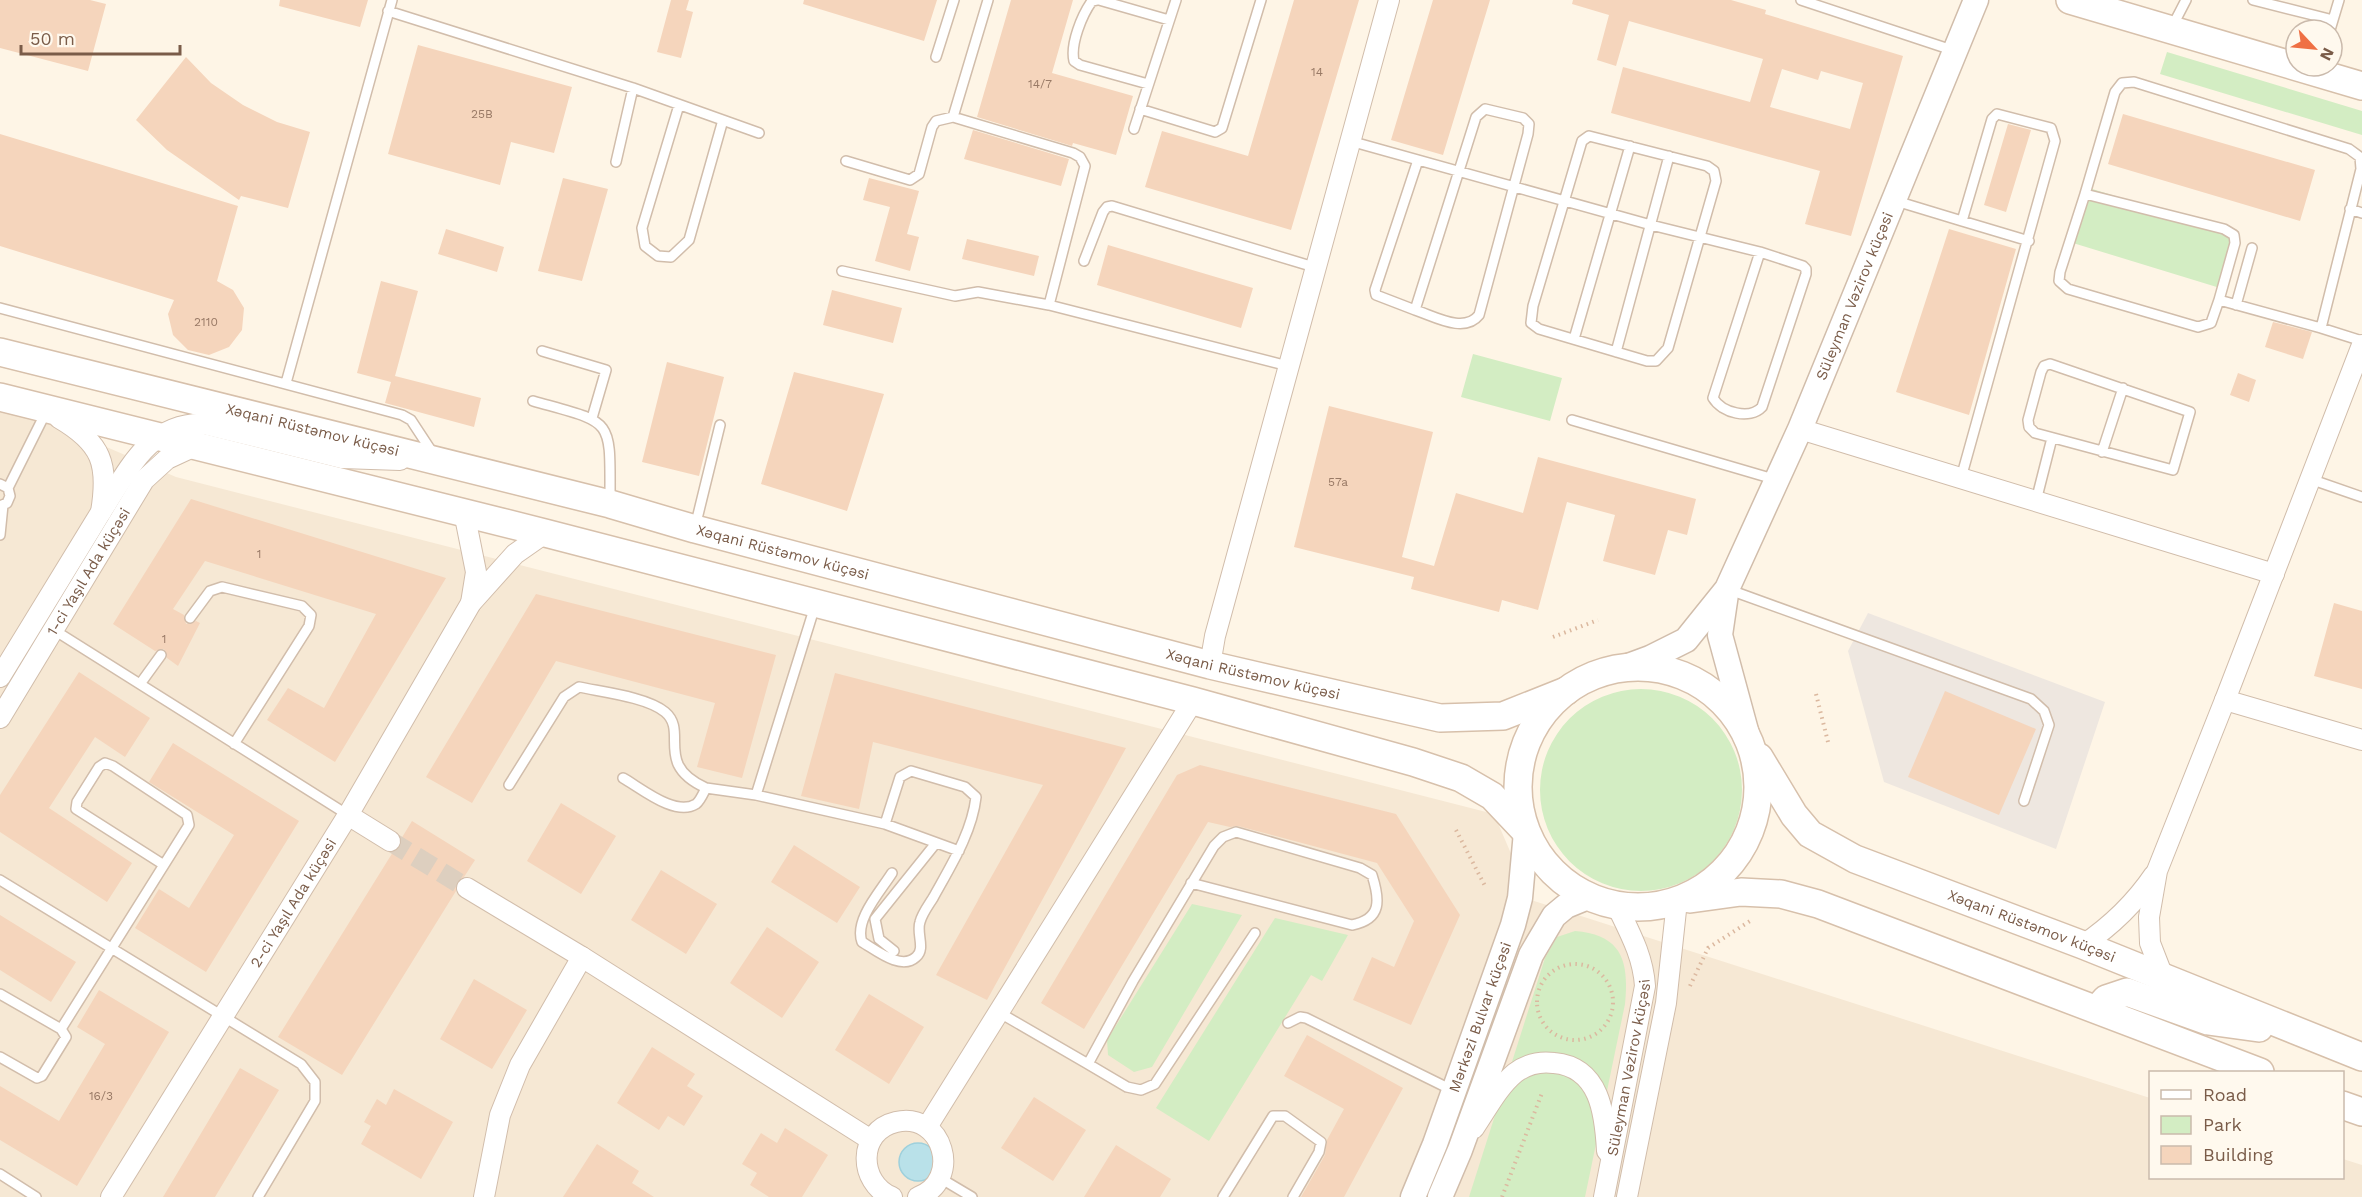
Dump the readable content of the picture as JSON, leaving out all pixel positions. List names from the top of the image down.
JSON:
{
  "streets": {
    "main road": ["Xəqani Rüstəmov küçəsi"],
    "street": [
      "Süleyman Vəzirov küçəsi",
      "1-ci Yaşıl Ada küçəsi",
      "2-ci Yaşıl Ada küçəsi",
      "Mərkəzi Bulvar küçəsi"
    ]
  },
  "house_numbers": [
    "14",
    "14/7",
    "25B",
    "2110",
    "57a",
    "1",
    "1",
    "16/3"
  ],
  "legend": ["Road", "Park", "Building"],
  "scale_bar": "50 m",
  "north": "bottom right"
}
